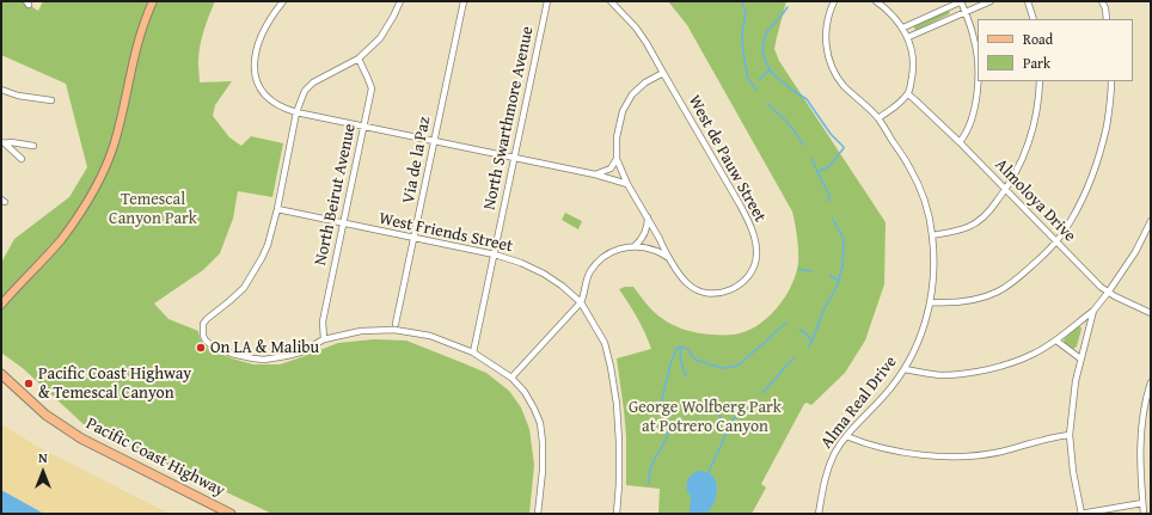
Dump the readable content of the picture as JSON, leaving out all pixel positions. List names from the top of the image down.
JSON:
{
  "streets": {
    "highway": ["Pacific Coast Highway"],
    "street": [
      "North Swarthmore Avenue",
      "West de Pauw Street",
      "Via de la Paz",
      "North Beirut Avenue",
      "Almoloya Drive",
      "West Friends Street",
      "Alma Real Drive"
    ]
  },
  "crossings": [
    ["North Swarthmore Avenue", "West Friends Street"],
    ["Via de la Paz", "West Friends Street"],
    ["North Beirut Avenue", "West Friends Street"]
  ],
  "parks": ["Temescal Canyon Park", "George Wolfberg Park at Potrero Canyon"],
  "places": ["On LA & Malibu", "Pacific Coast Highway & Temescal Canyon"],
  "legend": ["Road", "Park"],
  "north": "top"
}
